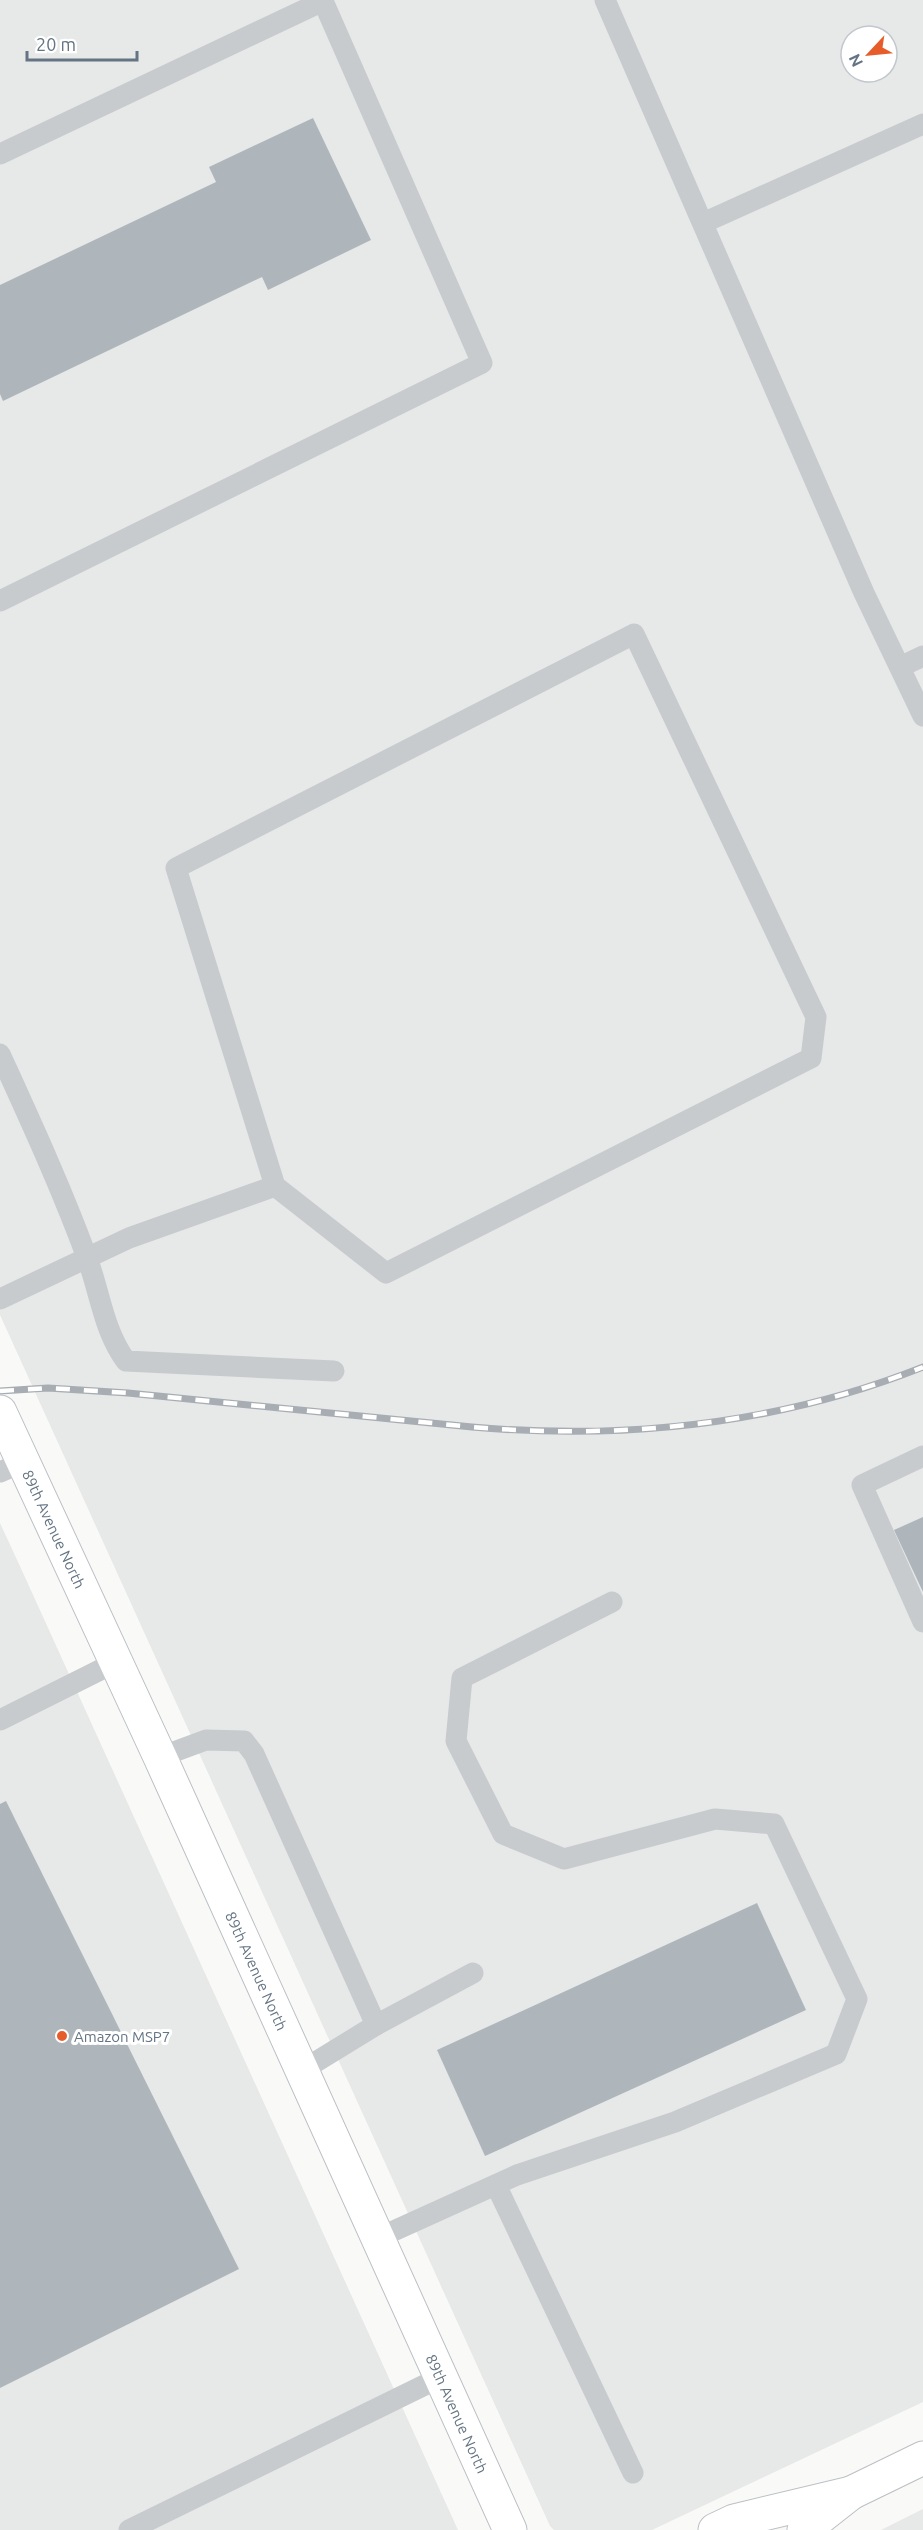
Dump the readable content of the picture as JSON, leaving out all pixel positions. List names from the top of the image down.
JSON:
{
  "streets": {
    "street": ["89th Avenue North"]
  },
  "places": ["Amazon MSP7"],
  "scale_bar": "20 m",
  "north": "bottom left"
}
